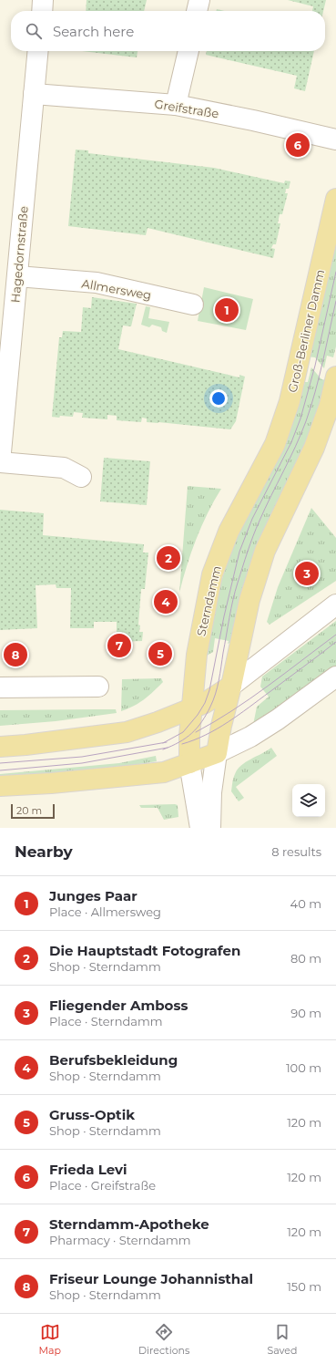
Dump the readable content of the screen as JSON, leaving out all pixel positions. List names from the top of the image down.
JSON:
{
  "streets": {
    "main road": ["Groß-Berliner Damm", "Sterndamm"],
    "street": ["Greifstraße", "Hagedornstraße", "Allmersweg"]
  },
  "crossings": [
    ["Greifstraße", "Hagedornstraße"],
    ["Hagedornstraße", "Allmersweg"],
    ["Groß-Berliner Damm", "Sterndamm"]
  ],
  "scale_bar": "20 m",
  "page": {
    "search": "Search here",
    "pins": [
      "6",
      "1",
      "2",
      "3",
      "4",
      "7",
      "5",
      "8"
    ],
    "scale": "20 m",
    "heading": ["Nearby", "8 results"],
    "list": [
      {
        "mark": "1",
        "name": "Junges Paar",
        "note": "Place · Allmersweg",
        "value": "40 m"
      },
      {
        "mark": "2",
        "name": "Die Hauptstadt Fotografen",
        "note": "Shop · Sterndamm",
        "value": "80 m"
      },
      {
        "mark": "3",
        "name": "Fliegender Amboss",
        "note": "Place · Sterndamm",
        "value": "90 m"
      },
      {
        "mark": "4",
        "name": "Berufsbekleidung",
        "note": "Shop · Sterndamm",
        "value": "100 m"
      },
      {
        "mark": "5",
        "name": "Gruss-Optik",
        "note": "Shop · Sterndamm",
        "value": "120 m"
      },
      {
        "mark": "6",
        "name": "Frieda Levi",
        "note": "Place · Greifstraße",
        "value": "120 m"
      },
      {
        "mark": "7",
        "name": "Sterndamm-Apotheke",
        "note": "Pharmacy · Sterndamm",
        "value": "120 m"
      },
      {
        "mark": "8",
        "name": "Friseur Lounge Johannisthal",
        "note": "Shop · Sterndamm",
        "value": "150 m"
      }
    ],
    "nav": ["Map", "Directions", "Saved"]
  }
}
